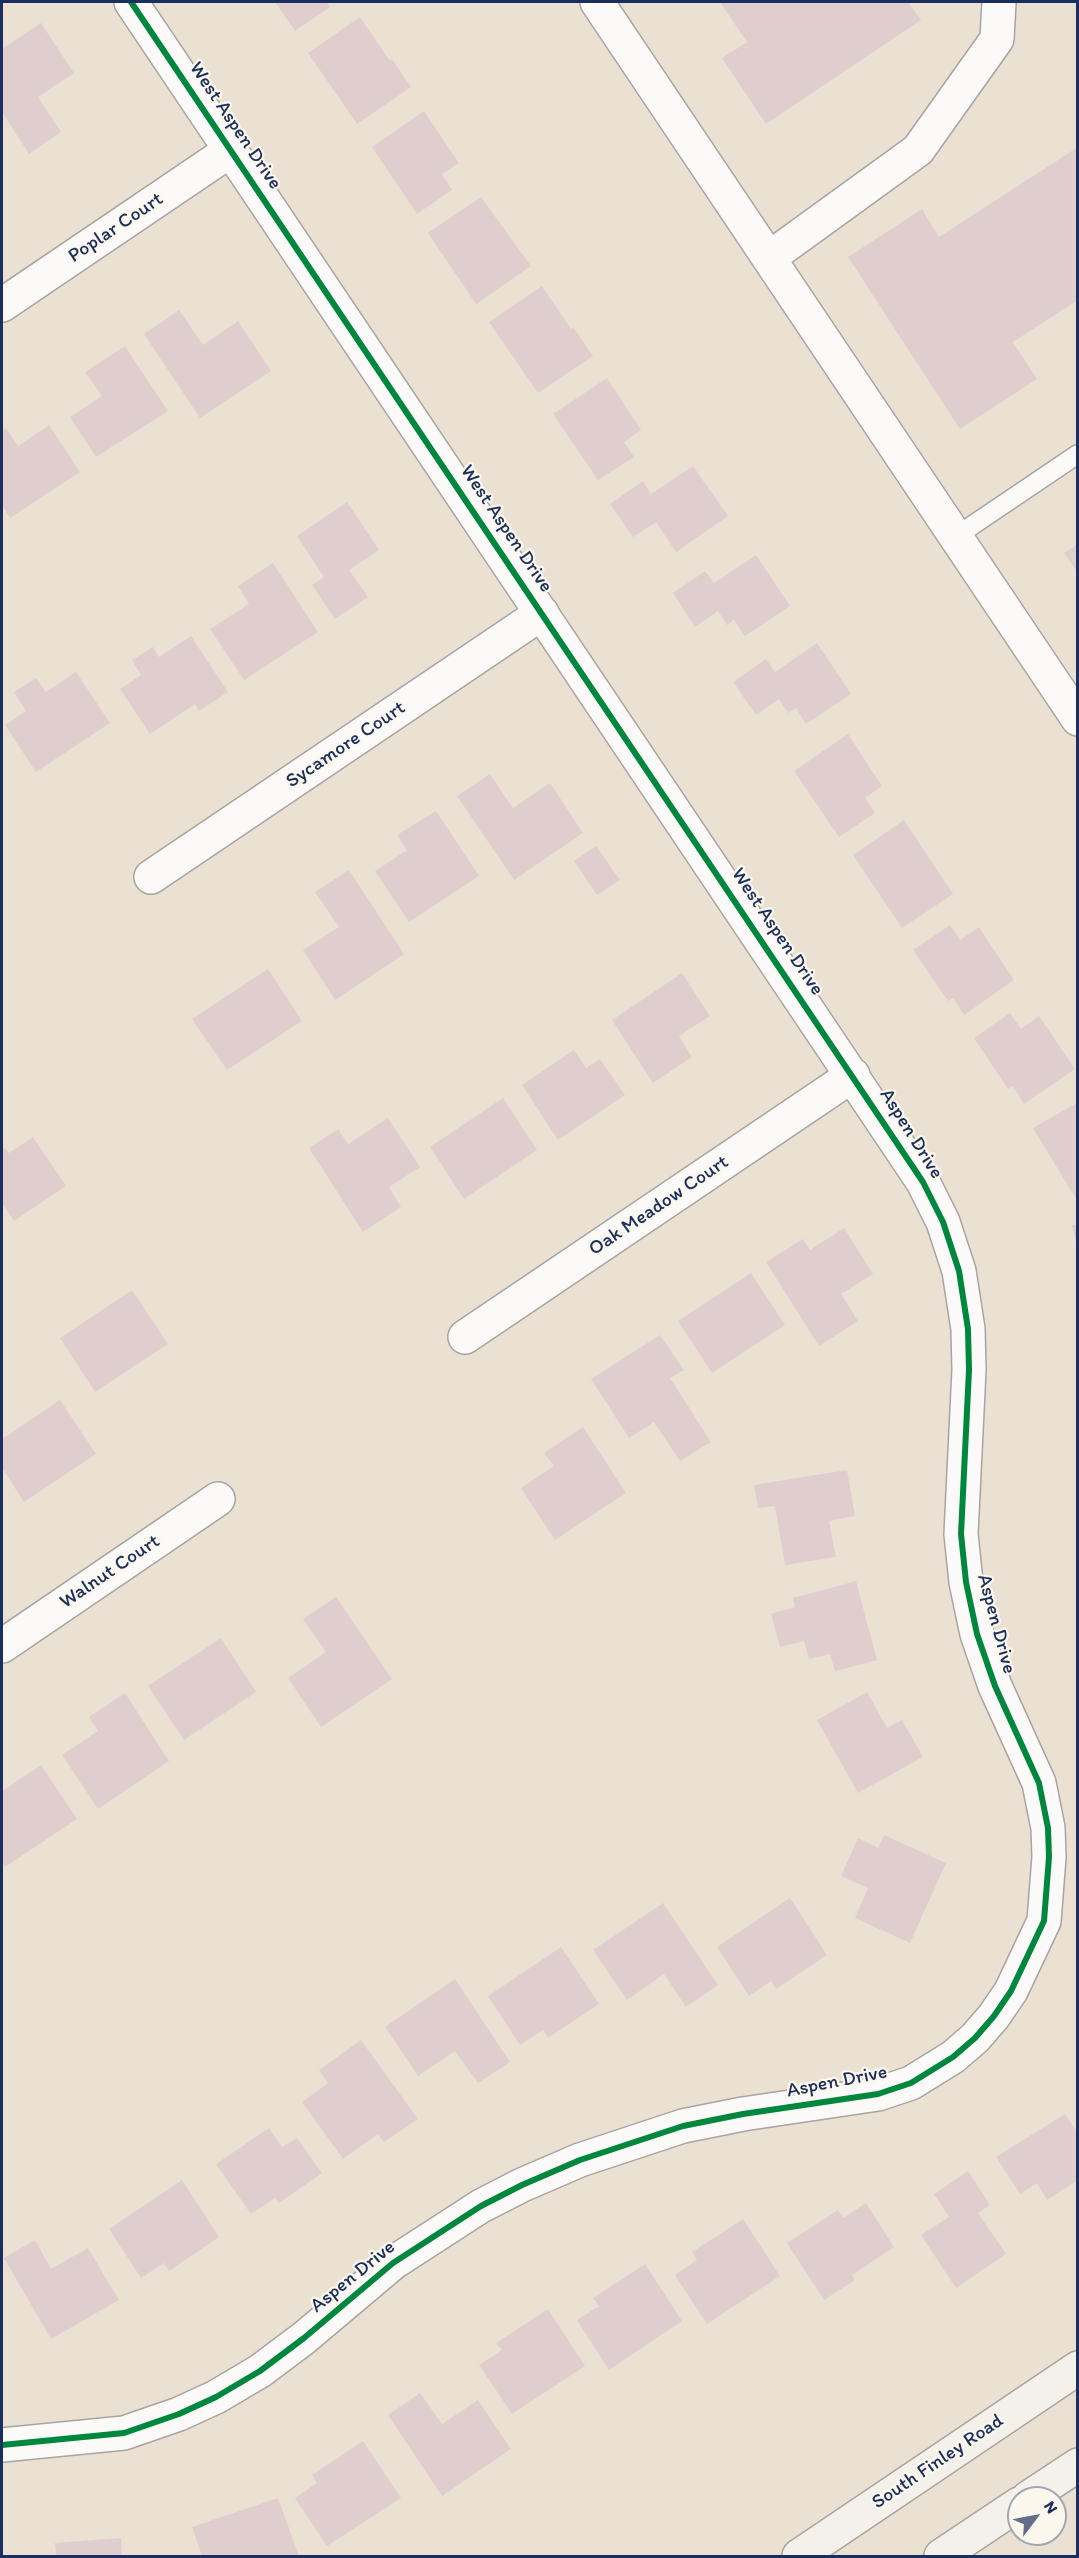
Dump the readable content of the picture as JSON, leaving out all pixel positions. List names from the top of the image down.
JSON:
{
  "streets": {
    "main road": ["South Finley Road"],
    "street": [
      "West Aspen Drive",
      "Poplar Court",
      "Sycamore Court",
      "Aspen Drive",
      "Oak Meadow Court",
      "Walnut Court"
    ]
  },
  "crossings": [
    ["West Aspen Drive", "Poplar Court"],
    ["West Aspen Drive", "Sycamore Court"],
    ["West Aspen Drive", "Aspen Drive"],
    ["West Aspen Drive", "Oak Meadow Court"],
    ["Aspen Drive", "Oak Meadow Court"]
  ],
  "north": "top right"
}
